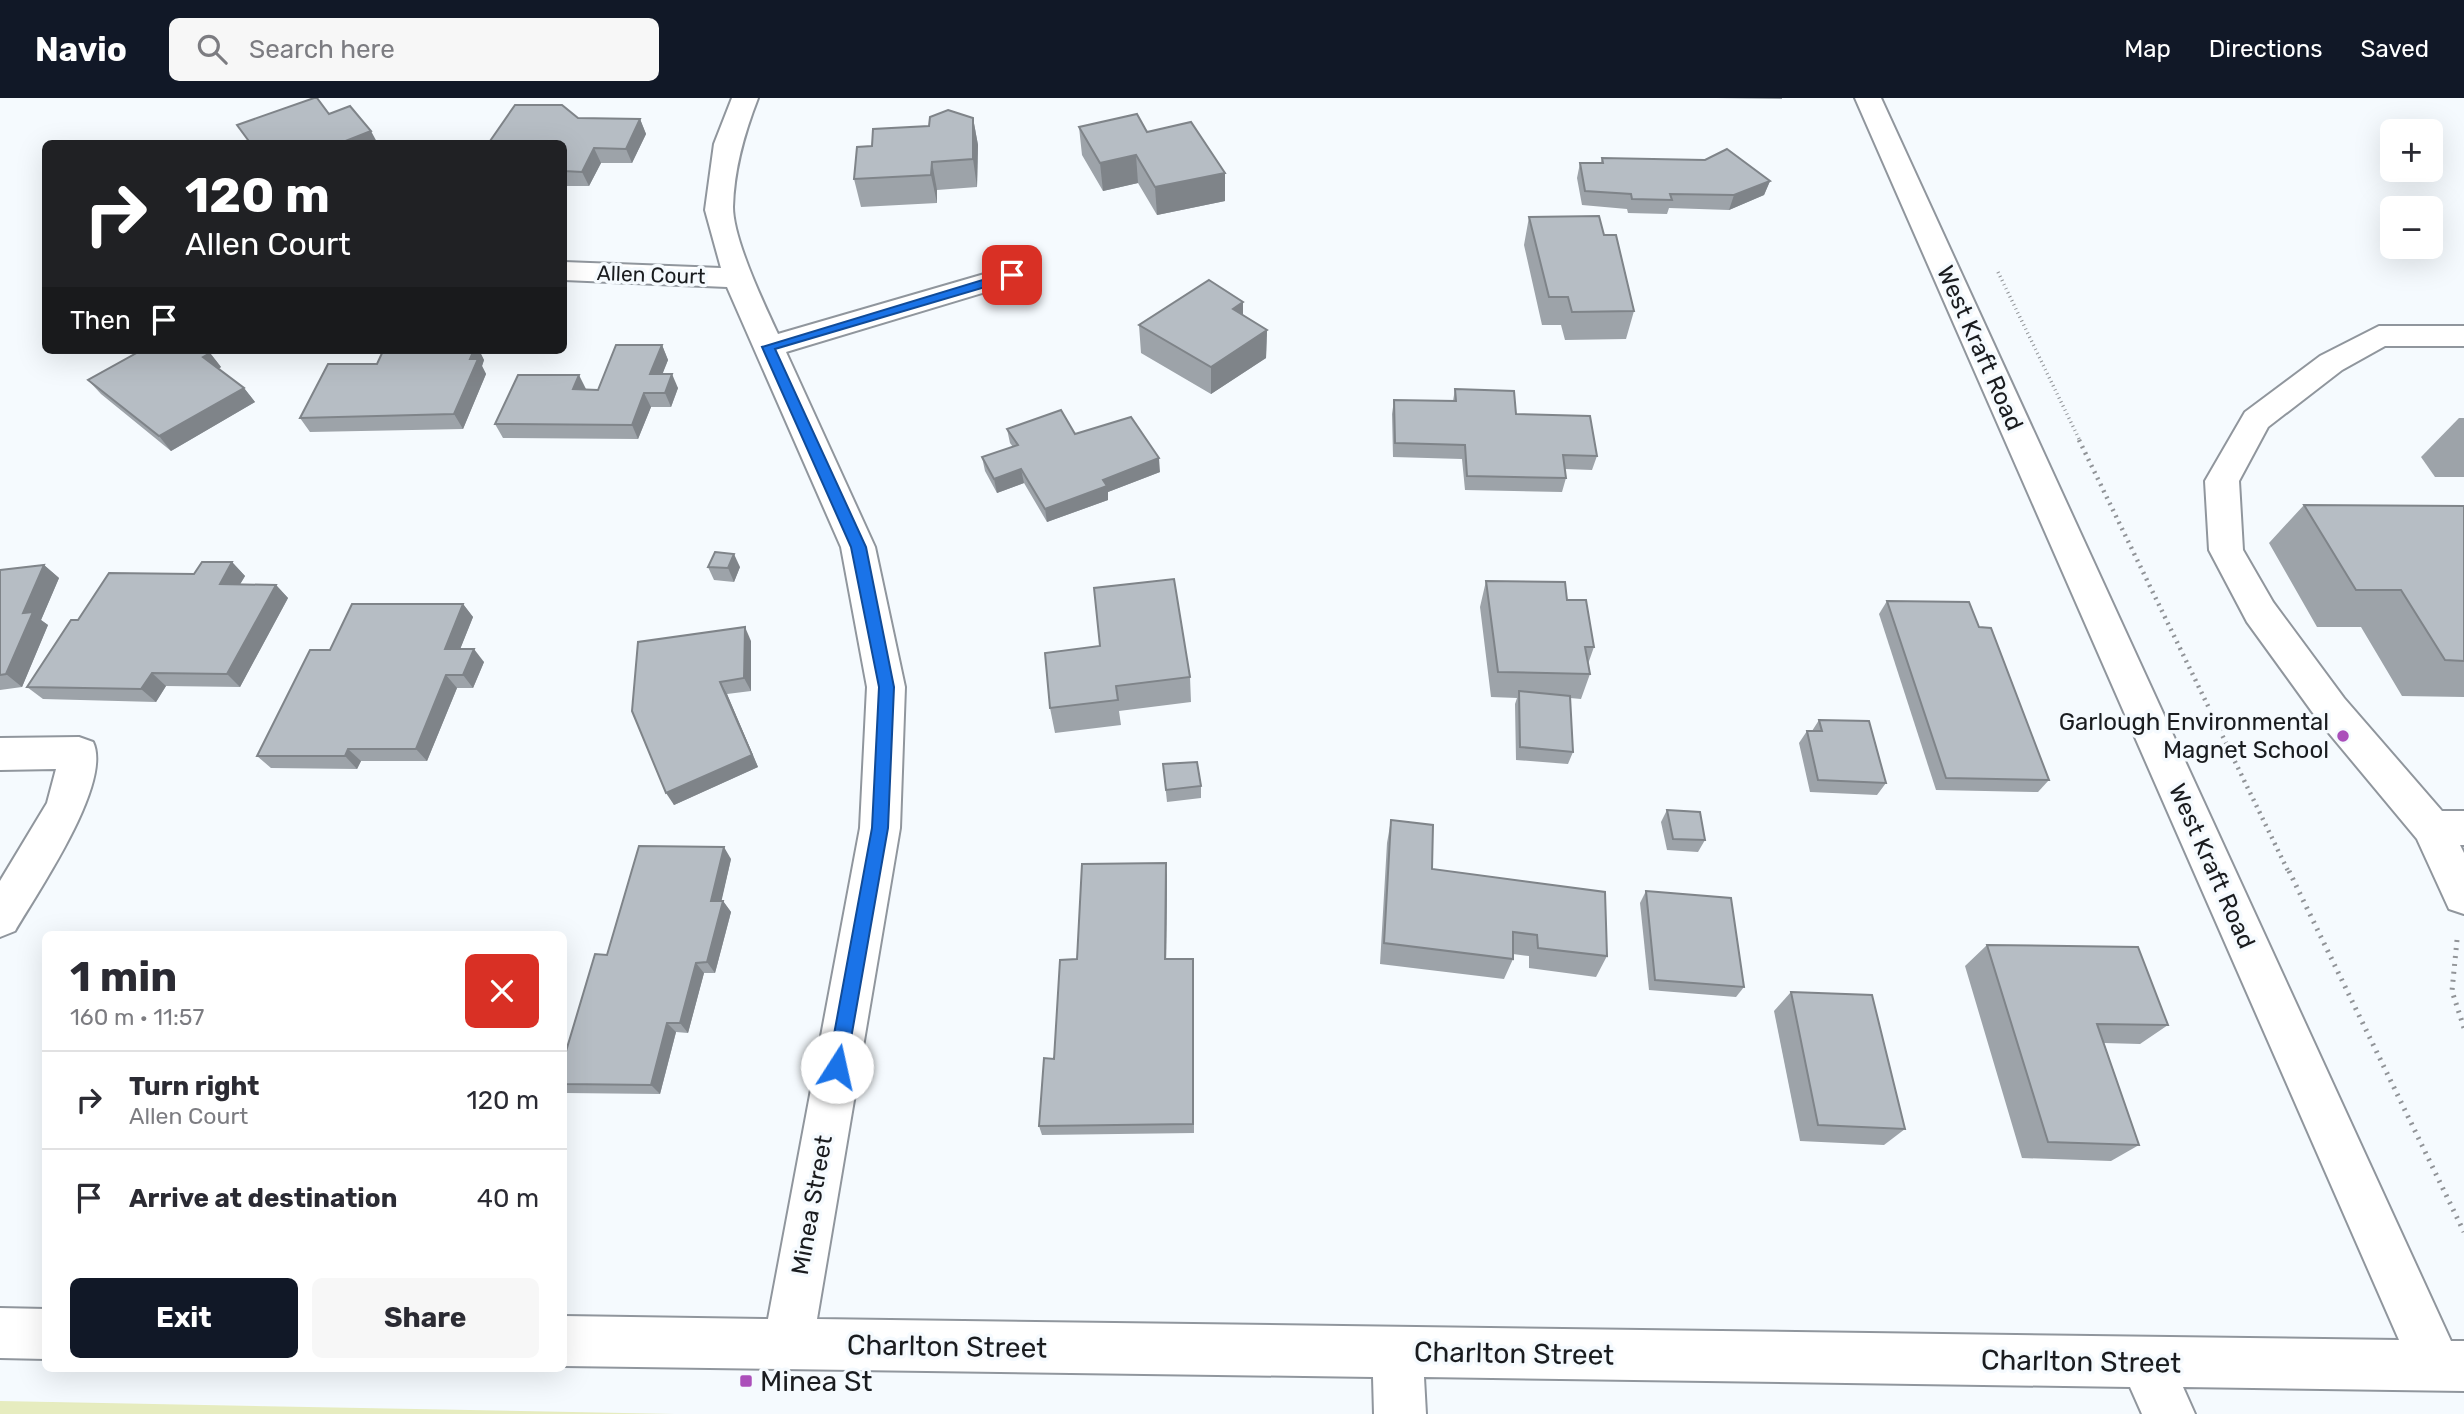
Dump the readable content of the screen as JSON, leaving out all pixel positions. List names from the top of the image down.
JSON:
{
  "streets": {
    "street": [
      "Allen Court",
      "West Kraft Road",
      "Minea Street",
      "Charlton Street"
    ]
  },
  "crossings": [
    ["Allen Court", "Minea Street"],
    ["West Kraft Road", "Charlton Street"],
    ["Minea Street", "Charlton Street"]
  ],
  "places": {
    "other": ["Garlough Environmental Magnet School"],
    "transit": ["Minea St"]
  },
  "page": {
    "header": "Navio",
    "search": "Search here",
    "nav": ["Map", "Directions", "Saved"],
    "map_buttons": ["+", "−"],
    "turn": ["120 m", "Allen Court"],
    "then": "Then",
    "heading": ["1 min", "160 m · 11:57"],
    "list": [
      {
        "name": "Turn right",
        "note": "Allen Court",
        "value": "120 m"
      },
      {
        "name": "Arrive at destination",
        "value": "40 m"
      }
    ],
    "buttons": ["Exit", "Share"]
  }
}
